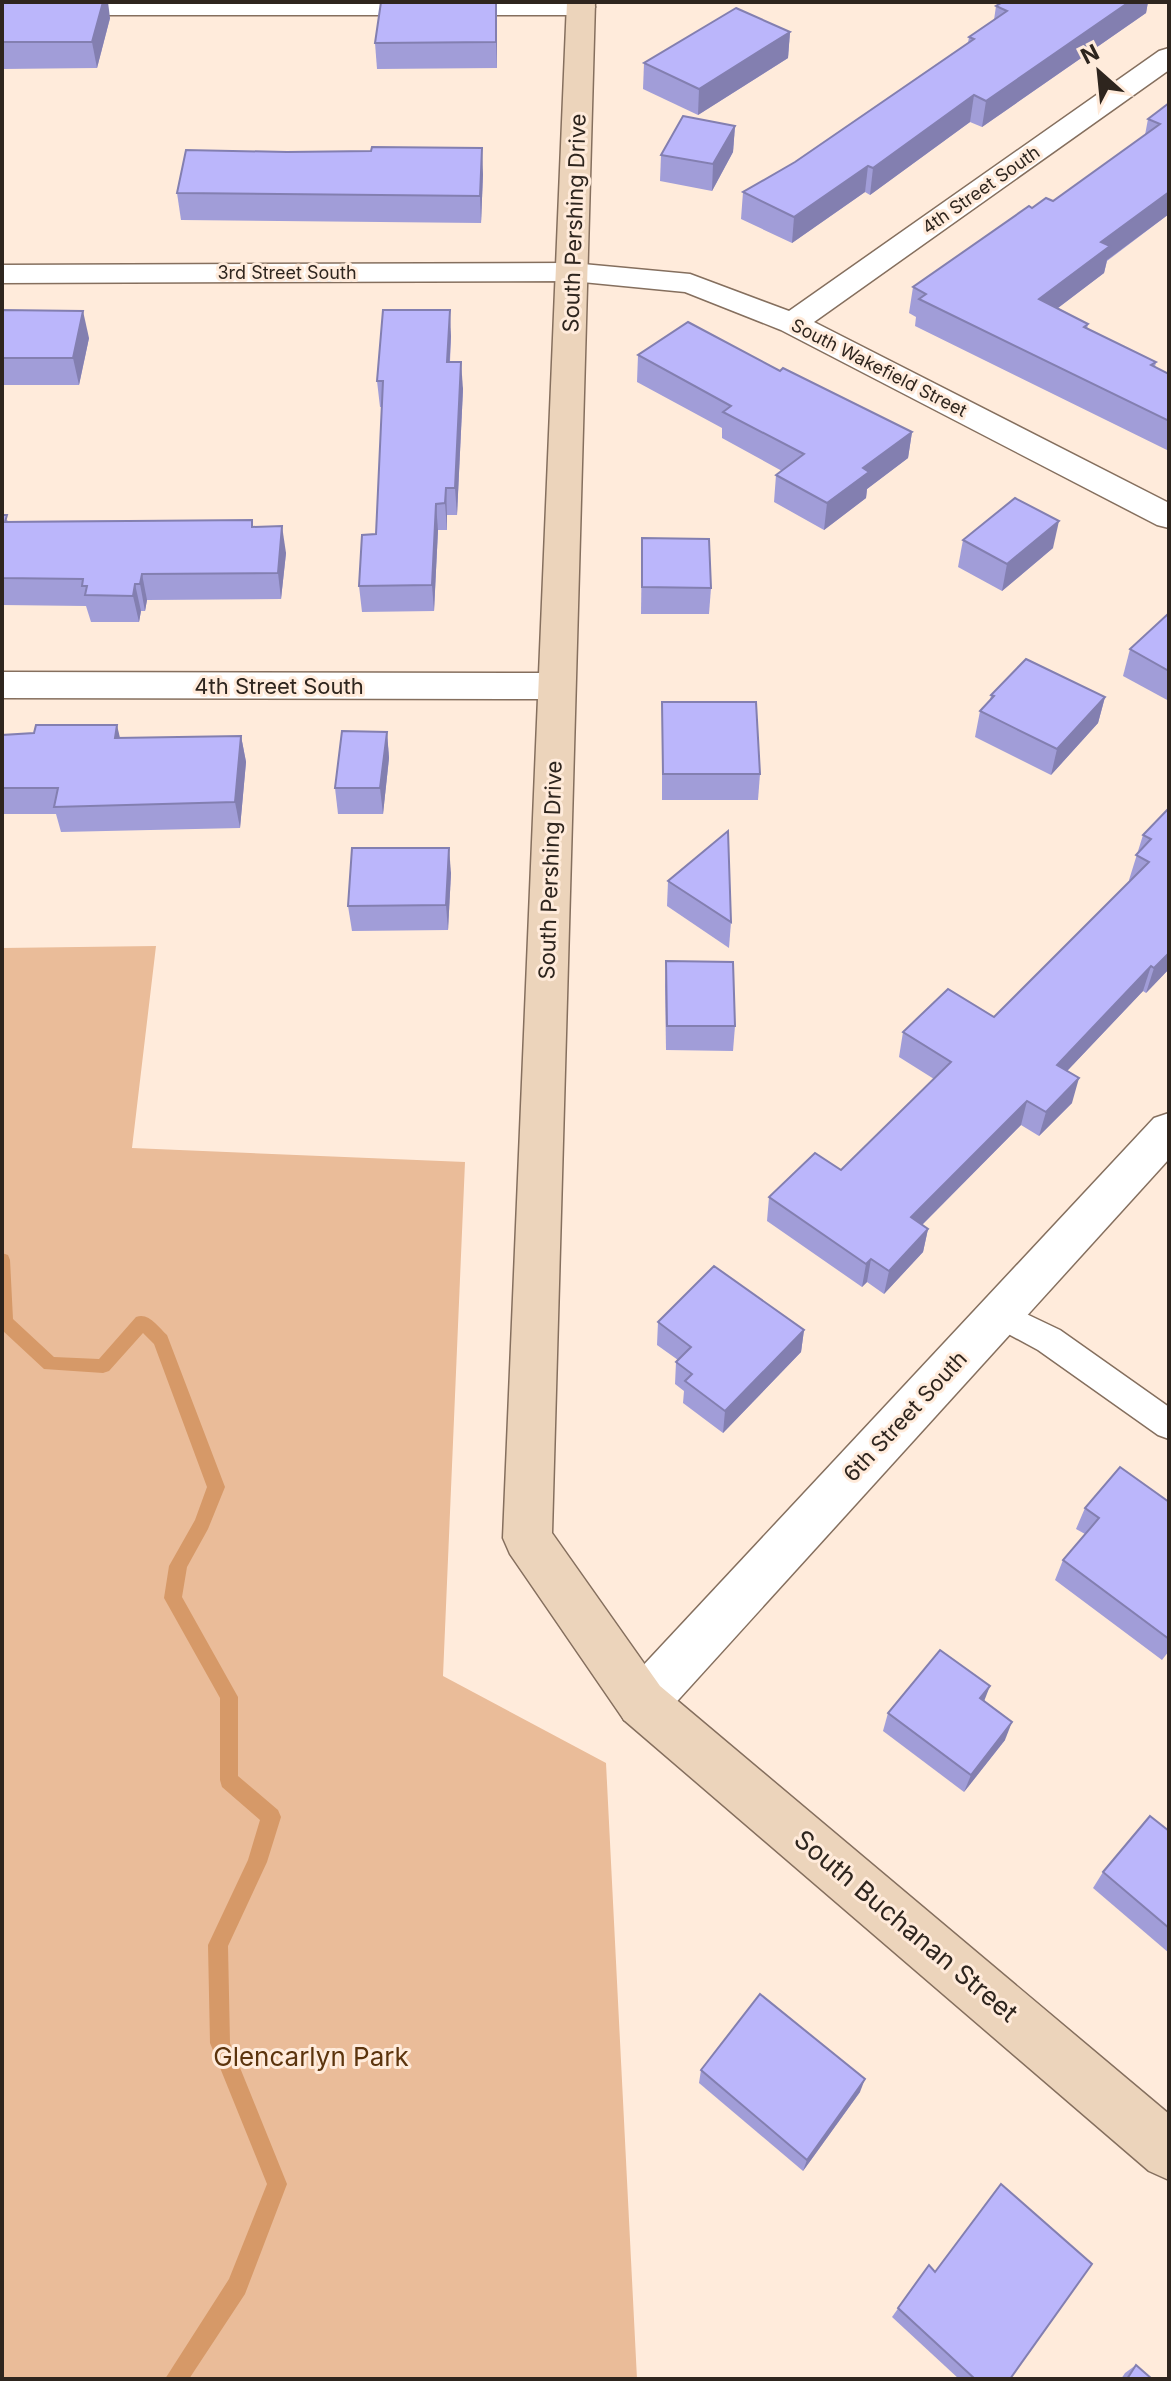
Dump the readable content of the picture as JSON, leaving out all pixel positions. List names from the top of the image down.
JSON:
{
  "streets": {
    "street": [
      "4th Street South",
      "South Pershing Drive",
      "3rd Street South",
      "South Wakefield Street",
      "6th Street South",
      "South Buchanan Street"
    ]
  },
  "crossings": [
    ["4th Street South", "South Pershing Drive"],
    ["4th Street South", "South Wakefield Street"],
    ["South Pershing Drive", "3rd Street South"],
    ["South Pershing Drive", "South Wakefield Street"],
    ["South Pershing Drive", "6th Street South"],
    ["South Pershing Drive", "South Buchanan Street"],
    ["3rd Street South", "South Wakefield Street"],
    ["6th Street South", "South Buchanan Street"]
  ],
  "parks": ["Glencarlyn Park"],
  "north": "top left"
}
